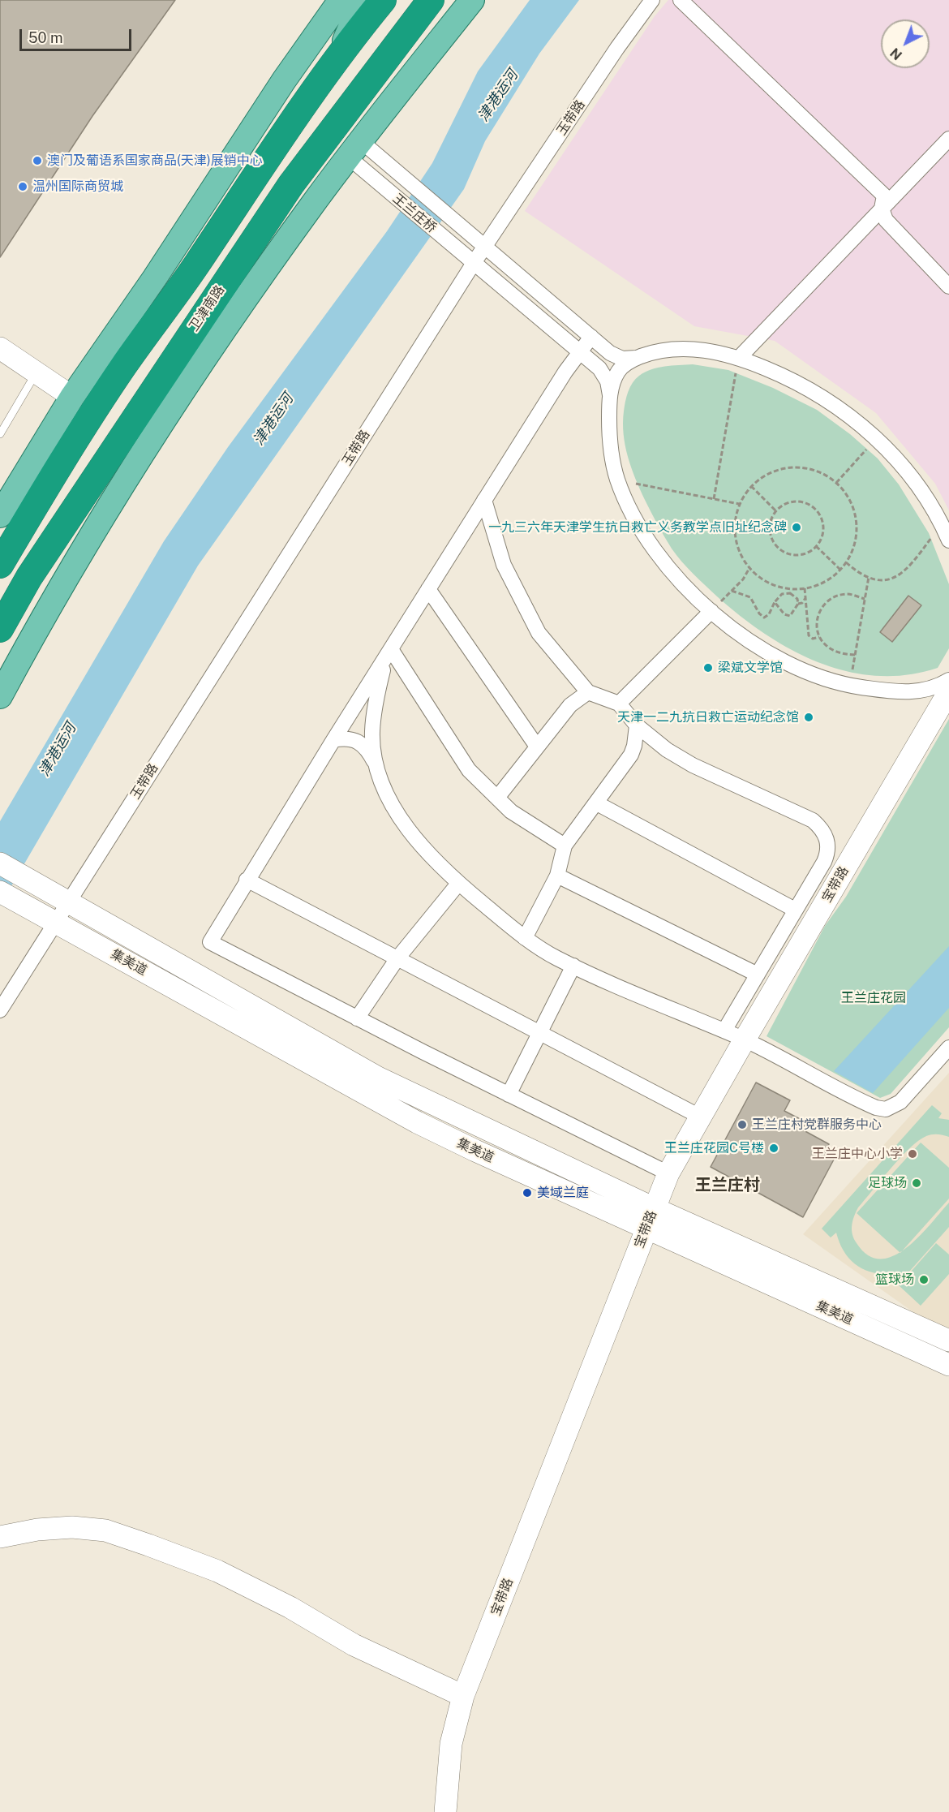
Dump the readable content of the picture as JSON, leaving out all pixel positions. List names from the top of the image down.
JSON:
{
  "streets": {
    "highway": ["卫津南路"],
    "main road": ["宝带路", "集美道"],
    "street": ["玉带路", "王兰庄桥"]
  },
  "crossings": [
    ["玉带路", "王兰庄桥"],
    ["玉带路", "集美道"],
    ["宝带路", "集美道"]
  ],
  "districts": ["王兰庄村"],
  "water": ["津港运河"],
  "parks": ["王兰庄花园"],
  "places": [
    "澳门及葡语系国家商品(天津)展销中心",
    "温州国际商贸城",
    "一九三六年天津学生抗日救亡义务教学点旧址纪念碑",
    "梁斌文学馆",
    "天津一二九抗日救亡运动纪念馆",
    "王兰庄村党群服务中心",
    "王兰庄花园C号楼",
    "王兰庄中心小学",
    "足球场",
    "美域兰庭",
    "篮球场"
  ],
  "scale_bar": "50 m",
  "north": "bottom left"
}
